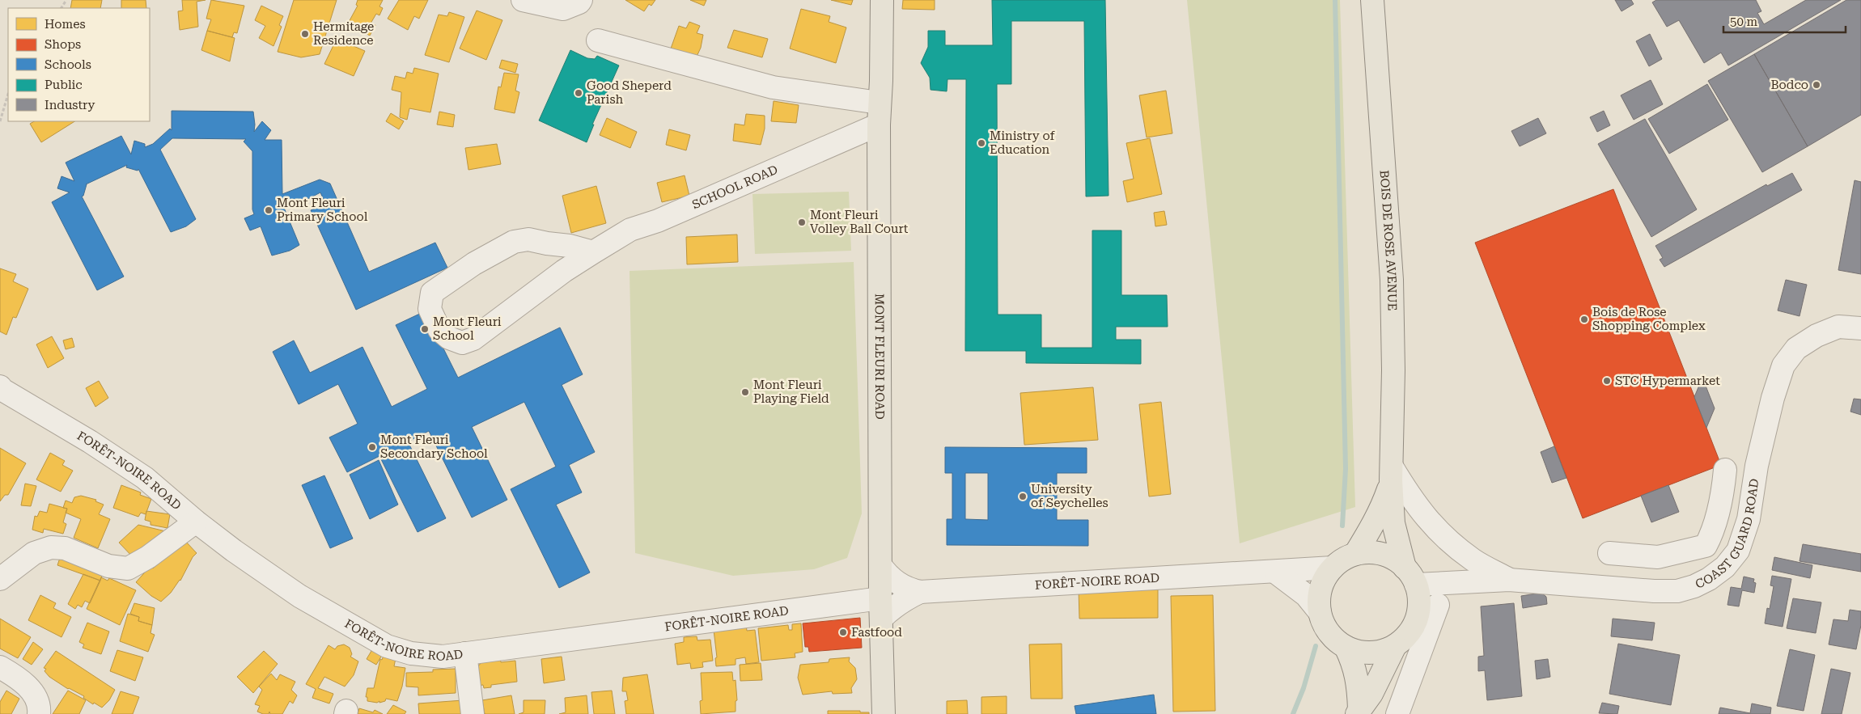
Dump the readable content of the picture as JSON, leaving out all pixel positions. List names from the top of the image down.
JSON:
{
  "streets": {
    "main road": ["BOIS DE ROSE AVENUE", "MONT FLEURI ROAD"],
    "street": ["SCHOOL ROAD", "FORÊT-NOIRE ROAD", "COAST GUARD ROAD"]
  },
  "crossings": [
    ["SCHOOL ROAD", "MONT FLEURI ROAD"],
    ["BOIS DE ROSE AVENUE", "FORÊT-NOIRE ROAD"],
    ["BOIS DE ROSE AVENUE", "COAST GUARD ROAD"],
    ["MONT FLEURI ROAD", "FORÊT-NOIRE ROAD"],
    ["FORÊT-NOIRE ROAD", "COAST GUARD ROAD"]
  ],
  "places": [
    "Hermitage Residence",
    "Bodco",
    "Good Sheperd Parish",
    "Ministry of Education",
    "Mont Fleuri Primary School",
    "Mont Fleuri Volley Ball Court",
    "Bois de Rose Shopping Complex",
    "Mont Fleuri School",
    "STC Hypermarket",
    "Mont Fleuri Playing Field",
    "Mont Fleuri Secondary School",
    "University of Seychelles",
    "Fastfood"
  ],
  "legend": [
    "Homes",
    "Shops",
    "Schools",
    "Public",
    "Industry"
  ],
  "scale_bar": "50 m"
}
